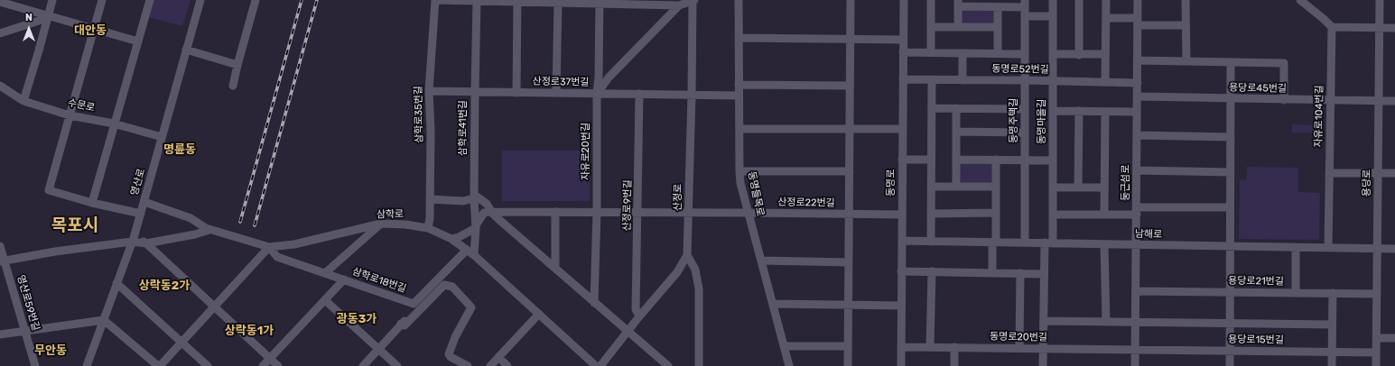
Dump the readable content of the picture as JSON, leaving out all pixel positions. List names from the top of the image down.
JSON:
{
  "streets": {
    "street": [
      "동명로52번길",
      "산정로37번길",
      "용당로45번길",
      "수문로",
      "삼학로35번길",
      "자유로104번길",
      "동명주택길",
      "동명마을길",
      "삼학로41번길",
      "자유로20번길",
      "영산로",
      "동명로",
      "둥근섬로",
      "용당로",
      "동명들목로",
      "산정로",
      "산정로22번길",
      "산정로9번길",
      "삼학로",
      "남해로",
      "삼학로18번길",
      "용당로21번길",
      "영산로59번길",
      "동명로20번길",
      "용당로15번길"
    ]
  },
  "crossings": [
    ["동명로52번길", "동명주택길"],
    ["동명로52번길", "동명마을길"],
    ["동명로52번길", "동명로"],
    ["동명로52번길", "둥근섬로"],
    ["산정로37번길", "삼학로35번길"],
    ["산정로37번길", "삼학로41번길"],
    ["산정로37번길", "자유로20번길"],
    ["산정로37번길", "동명들목로"],
    ["산정로37번길", "산정로"],
    ["산정로37번길", "산정로9번길"],
    ["용당로45번길", "자유로104번길"],
    ["용당로45번길", "둥근섬로"],
    ["용당로45번길", "용당로"],
    ["수문로", "영산로"],
    ["삼학로35번길", "삼학로"],
    ["자유로104번길", "남해로"],
    ["동명주택길", "남해로"],
    ["동명마을길", "남해로"],
    ["동명마을길", "동명로20번길"],
    ["삼학로41번길", "삼학로"],
    ["자유로20번길", "산정로22번길"],
    ["영산로", "삼학로"],
    ["동명로", "산정로22번길"],
    ["동명로", "남해로"],
    ["동명로", "동명로20번길"],
    ["둥근섬로", "남해로"],
    ["둥근섬로", "용당로21번길"],
    ["둥근섬로", "동명로20번길"],
    ["둥근섬로", "용당로15번길"],
    ["용당로", "남해로"],
    ["용당로", "용당로21번길"],
    ["용당로", "용당로15번길"],
    ["동명들목로", "산정로22번길"],
    ["산정로", "산정로22번길"],
    ["산정로", "산정로9번길"],
    ["산정로22번길", "산정로9번길"],
    ["삼학로", "삼학로18번길"],
    ["동명로20번길", "용당로15번길"]
  ],
  "districts": [
    "대안동",
    "명륜동",
    "목포시",
    "상락동2가",
    "광동3가",
    "상락동1가",
    "무안동"
  ],
  "north": "top"
}
